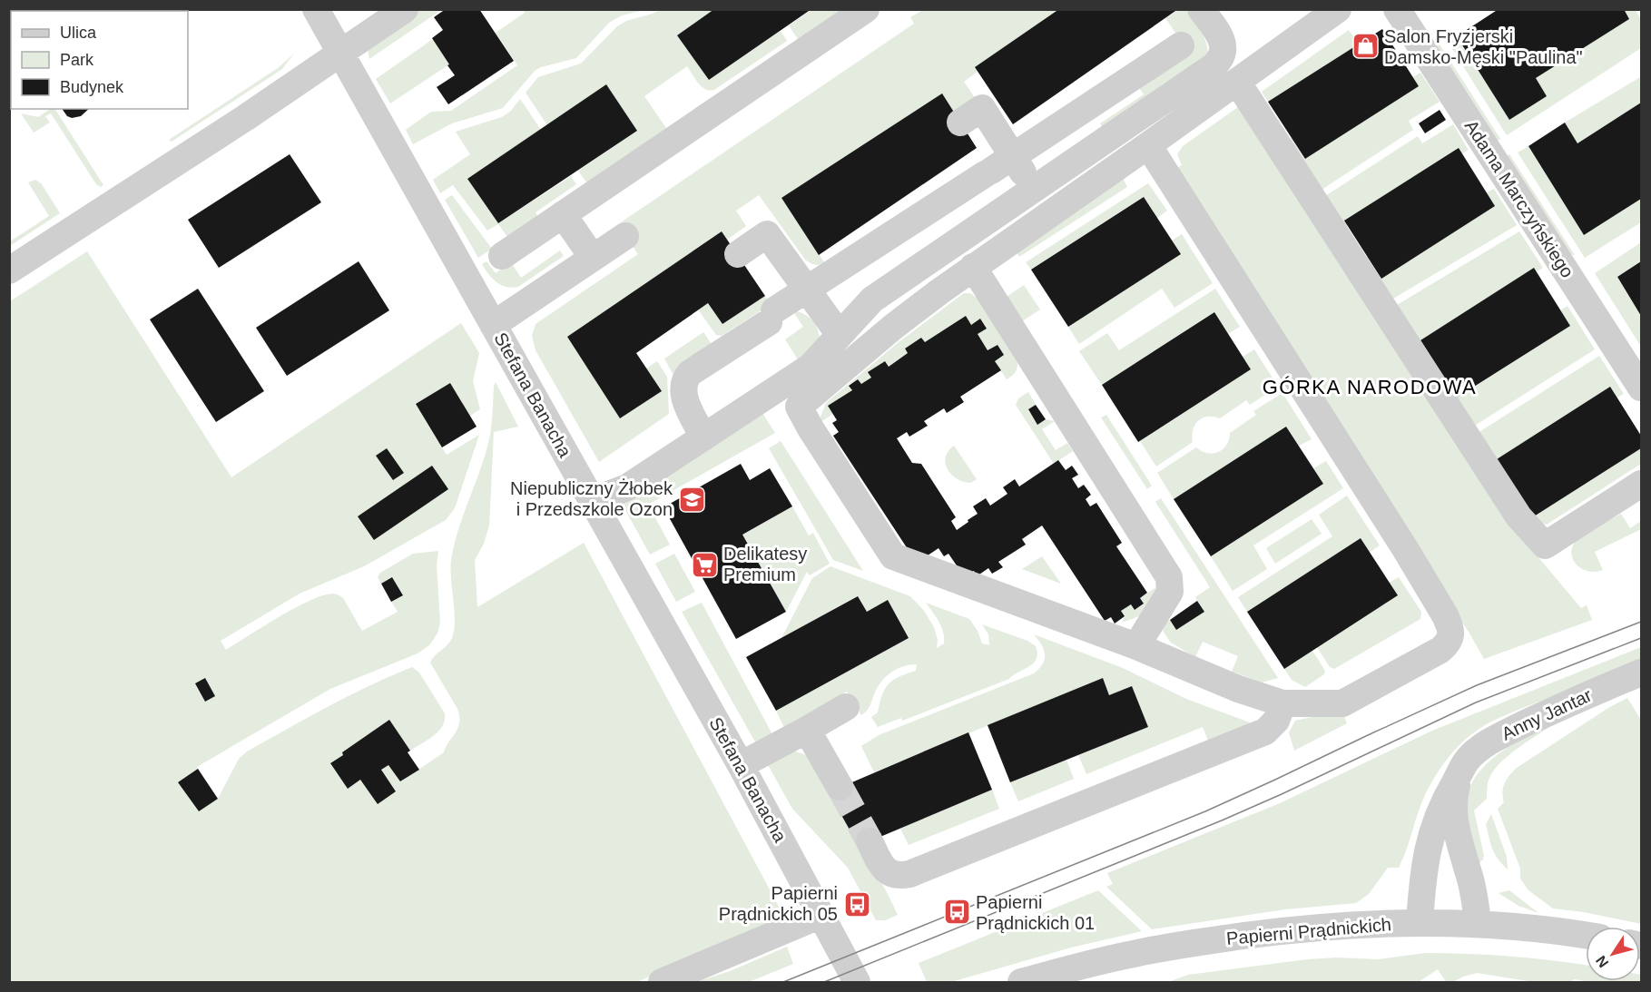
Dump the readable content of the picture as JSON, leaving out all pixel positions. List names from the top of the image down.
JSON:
{
  "streets": {
    "street": [
      "Adama Marczyńskiego",
      "Stefana Banacha",
      "Anny Jantar",
      "Papierni Prądnickich"
    ]
  },
  "crossings": [
    ["Anny Jantar", "Papierni Prądnickich"]
  ],
  "districts": ["GÓRKA NARODOWA"],
  "places": {
    "shop": ["Salon Fryzjerski Damsko-Męski \"Paulina\""],
    "school or university": ["Niepubliczny Żłobek i Przedszkole Ozon"],
    "supermarket": ["Delikatesy Premium"],
    "bus stop": ["Papierni Prądnickich 05", "Papierni Prądnickich 01"]
  },
  "legend": ["Ulica", "Park", "Budynek"],
  "north": "bottom left"
}
